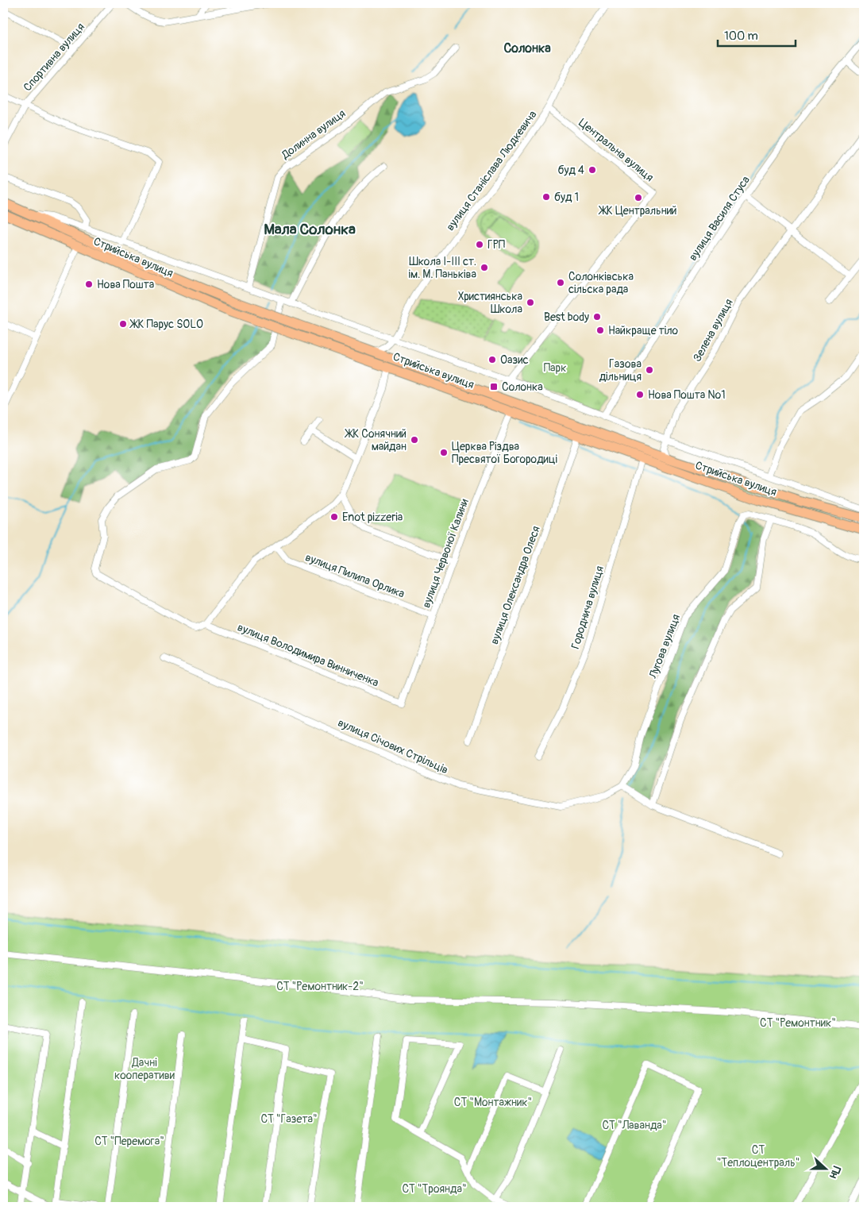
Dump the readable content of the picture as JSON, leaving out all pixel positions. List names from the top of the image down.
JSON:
{
  "streets": {
    "highway": ["Стрийська вулиця"],
    "street": [
      "Спортивна вулиця",
      "Долинна вулиця",
      "Центральна вулиця",
      "вулиця Станіслава Людкевича",
      "вулиця Василя Стуса",
      "Зелена вулиця",
      "вулиця Червоної Калини",
      "вулиця Пилипа Орлика",
      "вулиця Олександра Олеся",
      "Городнича вулиця",
      "Лугова вулиця",
      "вулиця Володимира Винниченка",
      "вулиця Січових Стрільців"
    ]
  },
  "crossings": [
    ["Центральна вулиця", "вулиця Станіслава Людкевича"],
    ["Стрийська вулиця", "Зелена вулиця"],
    ["Стрийська вулиця", "вулиця Червоної Калини"],
    ["Стрийська вулиця", "вулиця Олександра Олеся"],
    ["Стрийська вулиця", "Городнича вулиця"],
    ["вулиця Червоної Калини", "вулиця Пилипа Орлика"],
    ["вулиця Червоної Калини", "вулиця Володимира Винниченка"],
    ["Лугова вулиця", "вулиця Січових Стрільців"]
  ],
  "districts": ["Солонка", "Мала Солонка"],
  "parks": [
    "Парк",
    "СТ \"Ремонтник-2\"",
    "СТ \"Ремонтник\"",
    "Дачні кооперативи",
    "СТ \"Монтажник\"",
    "СТ \"Газета\"",
    "СТ \"Лаванда\"",
    "СТ \"Перемога\"",
    "СТ \"Теплоцентраль\"",
    "СТ \"Троянда\""
  ],
  "places": {
    "other": [
      "буд 4",
      "буд 1",
      "ЖК Центральний",
      "ГРП",
      "Школа І-ІІІ ст. ім. М. Паньківа",
      "Солонківська сільска рада",
      "Нова Пошта",
      "Християнська Школа",
      "Best body",
      "ЖК Парус SOLO",
      "Найкраще тіло",
      "Оазис",
      "Газова дільниця",
      "Нова Пошта №1",
      "ЖК Сонячний майдан",
      "Церква Різдва Пресвятої Богородиці",
      "Enot pizzeria"
    ],
    "transit": ["Солонка"]
  },
  "scale_bar": "100 m",
  "north": "right"
}
